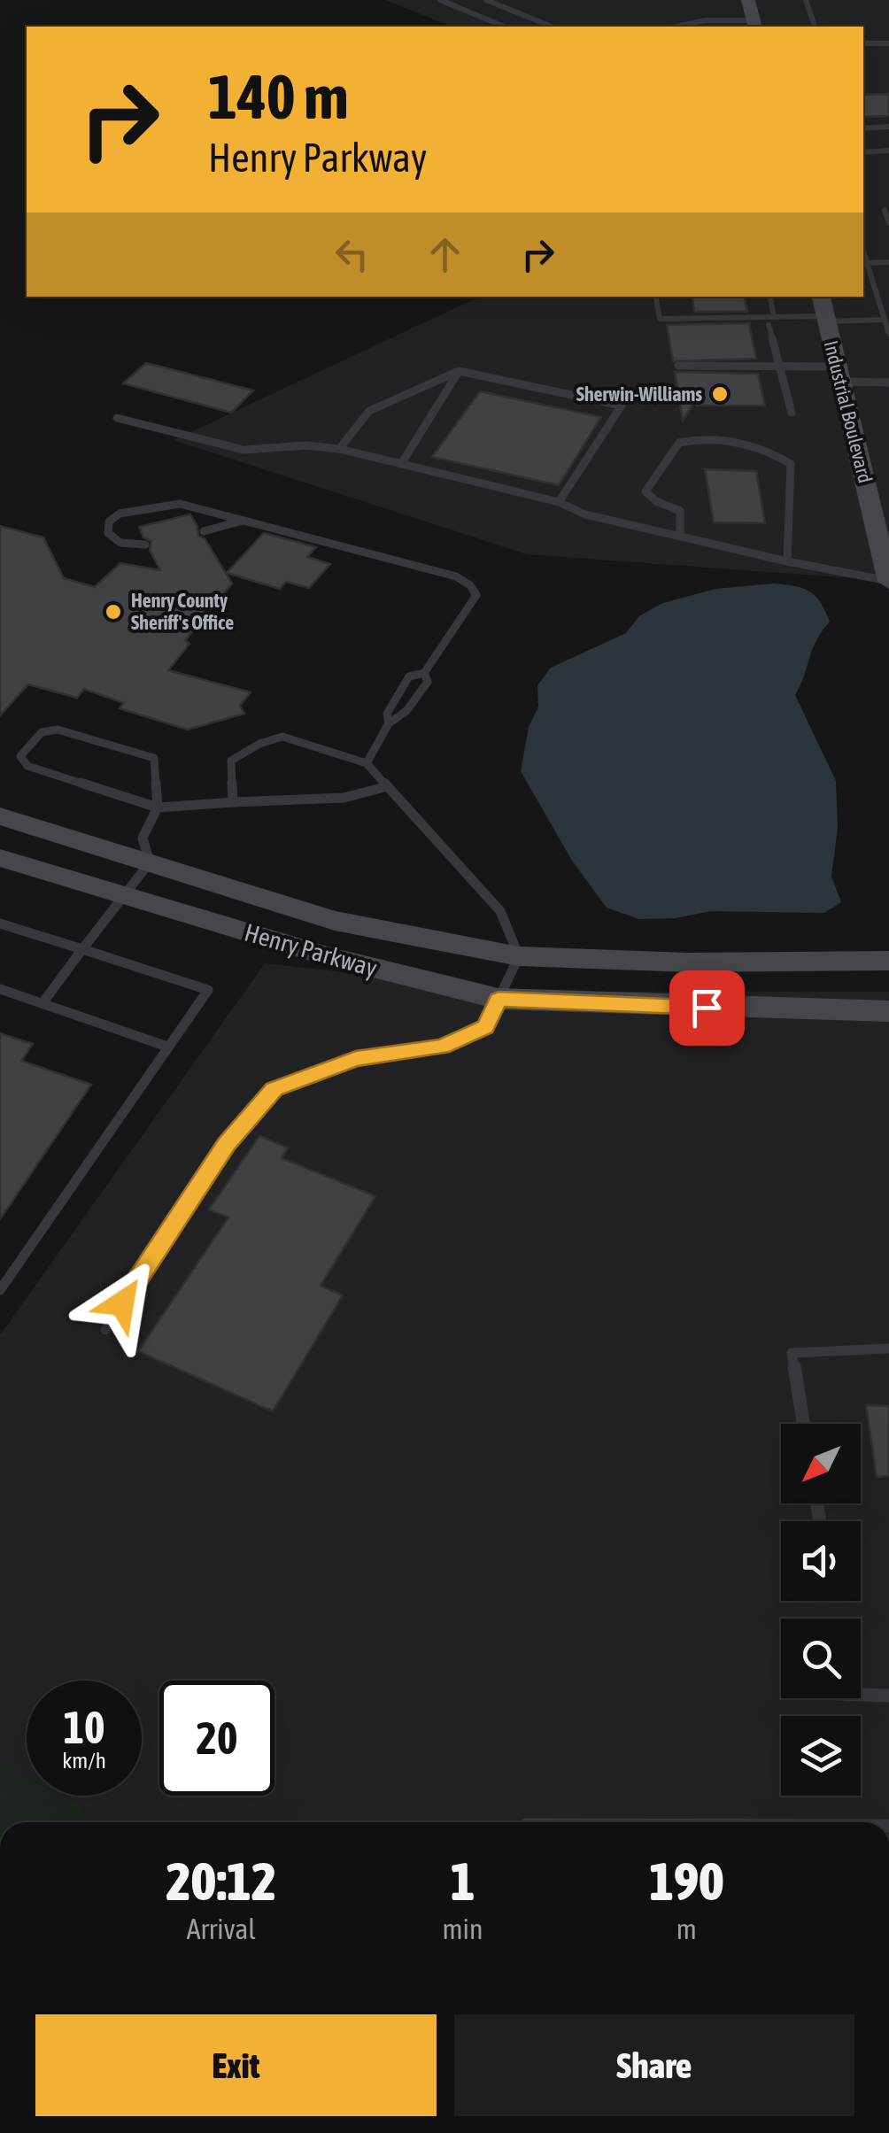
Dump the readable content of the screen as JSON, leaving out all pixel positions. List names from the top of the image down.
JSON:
{
  "streets": {
    "street": ["Industrial Boulevard", "Henry Parkway"]
  },
  "places": ["Sherwin-Williams", "Henry County Sheriff's Office"],
  "north": "bottom left",
  "page": {
    "turn": ["140 m", "Henry Parkway"],
    "speed": "10 km/h",
    "limit": "20",
    "eta": [
      "20:12",
      "Arrival",
      "1",
      "min",
      "190",
      "m"
    ],
    "buttons": ["Exit", "Share"]
  }
}
